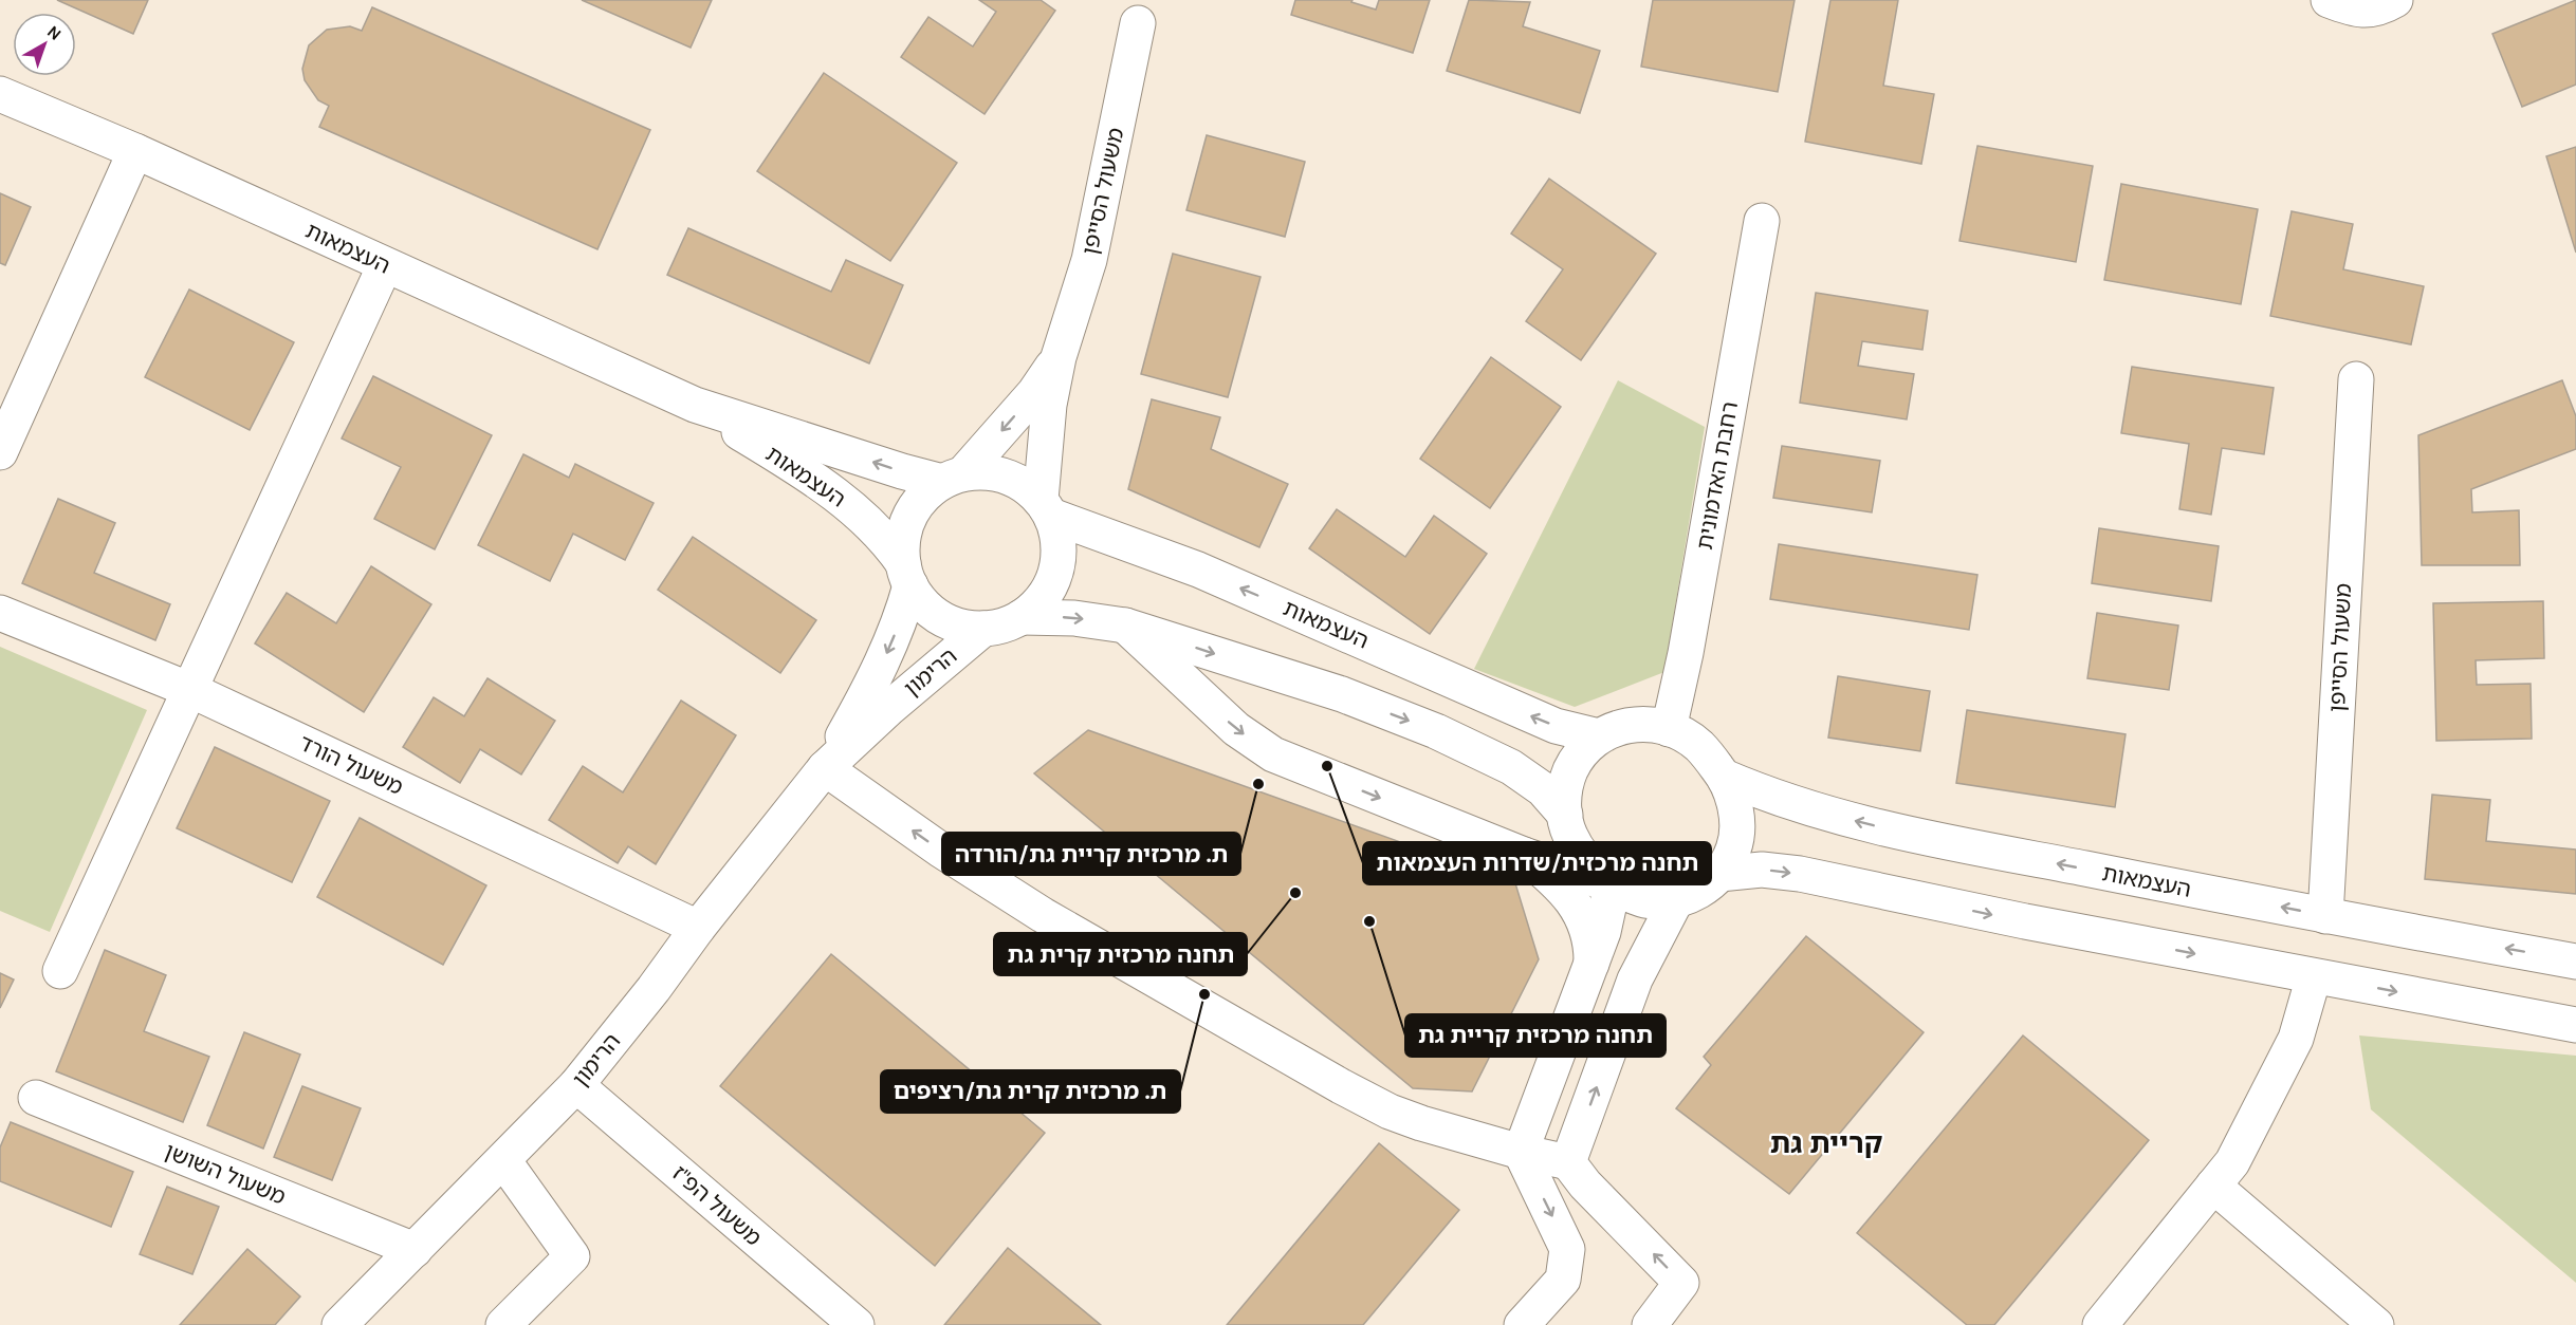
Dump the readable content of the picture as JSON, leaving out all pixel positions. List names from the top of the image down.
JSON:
{
  "streets": {
    "street": [
      "משעול הסייפן",
      "העצמאות",
      "רחבת האדמונית",
      "הרימון",
      "משעול הורד",
      "משעול השושן",
      "משעול הפ\"ז"
    ]
  },
  "crossings": [
    ["משעול הסייפן", "העצמאות"],
    ["משעול הסייפן", "הרימון"],
    ["העצמאות", "רחבת האדמונית"],
    ["העצמאות", "הרימון"],
    ["הרימון", "משעול הורד"],
    ["הרימון", "משעול השושן"],
    ["הרימון", "משעול הפ\"ז"]
  ],
  "districts": ["קריית גת"],
  "places": [
    "תחנה מרכזית/שדרות העצמאות",
    "ת. מרכזית קריית גת/הורדה",
    "תחנה מרכזית קרית גת",
    "תחנה מרכזית קריית גת",
    "ת. מרכזית קרית גת/רציפים"
  ],
  "north": "top right"
}
